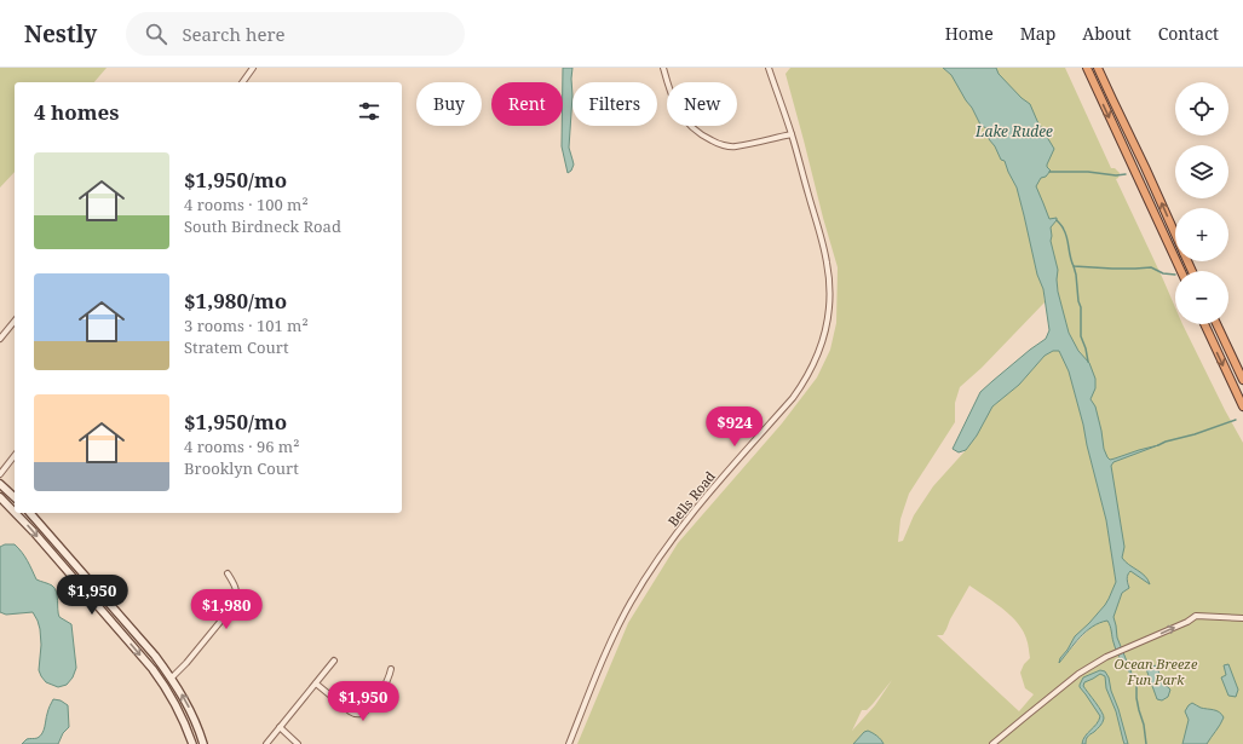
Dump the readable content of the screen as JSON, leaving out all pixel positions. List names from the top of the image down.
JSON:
{
  "streets": {
    "street": ["Bells Road"]
  },
  "water": ["Lake Rudee"],
  "parks": ["Ocean Breeze Fun Park"],
  "page": {
    "header": "Nestly",
    "search": "Search here",
    "nav": [
      "Home",
      "Map",
      "About",
      "Contact"
    ],
    "map_buttons": ["+", "−"],
    "chip": [
      "Buy",
      "Rent",
      "Filters",
      "New"
    ],
    "heading": "4 homes",
    "list": [
      {
        "name": "$1,950/mo",
        "note": "4 rooms · 100 m² · South Birdneck Road"
      },
      {
        "name": "$1,980/mo",
        "note": "3 rooms · 101 m² · Stratem Court"
      },
      {
        "name": "$1,950/mo",
        "note": "4 rooms · 96 m² · Brooklyn Court"
      }
    ],
    "price": [
      "$924",
      "$1,950",
      "$1,980",
      "$1,950"
    ]
  }
}
